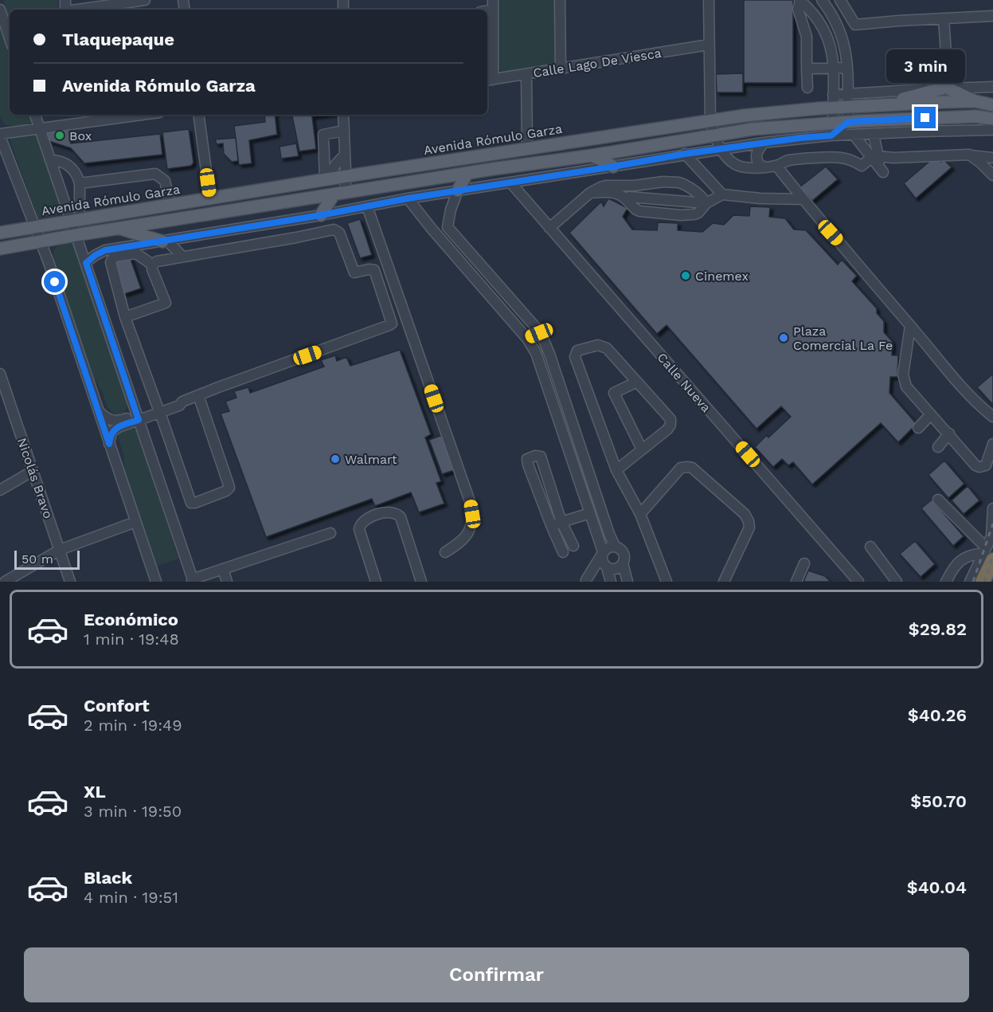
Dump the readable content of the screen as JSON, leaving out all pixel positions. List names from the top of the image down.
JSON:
{
  "streets": {
    "main road": ["Avenida Rómulo Garza"],
    "street": ["Calle Lago De Viesca", "Calle Nueva", "Nicolás Bravo"]
  },
  "places": [
    "Box",
    "Cinemex",
    "Plaza Comercial La Fe",
    "Walmart"
  ],
  "scale_bar": "50 m",
  "page": {
    "banner": ["Tlaquepaque", "Avenida Rómulo Garza"],
    "bubble": "3 min",
    "scale": "50 m",
    "list": [
      {
        "name": "Económico",
        "note": "1 min · 19:48",
        "value": "$29.82"
      },
      {
        "name": "Confort",
        "note": "2 min · 19:49",
        "value": "$40.26"
      },
      {
        "name": "XL",
        "note": "3 min · 19:50",
        "value": "$50.70"
      },
      {
        "name": "Black",
        "note": "4 min · 19:51",
        "value": "$40.04"
      }
    ],
    "buttons": "Confirmar"
  }
}
